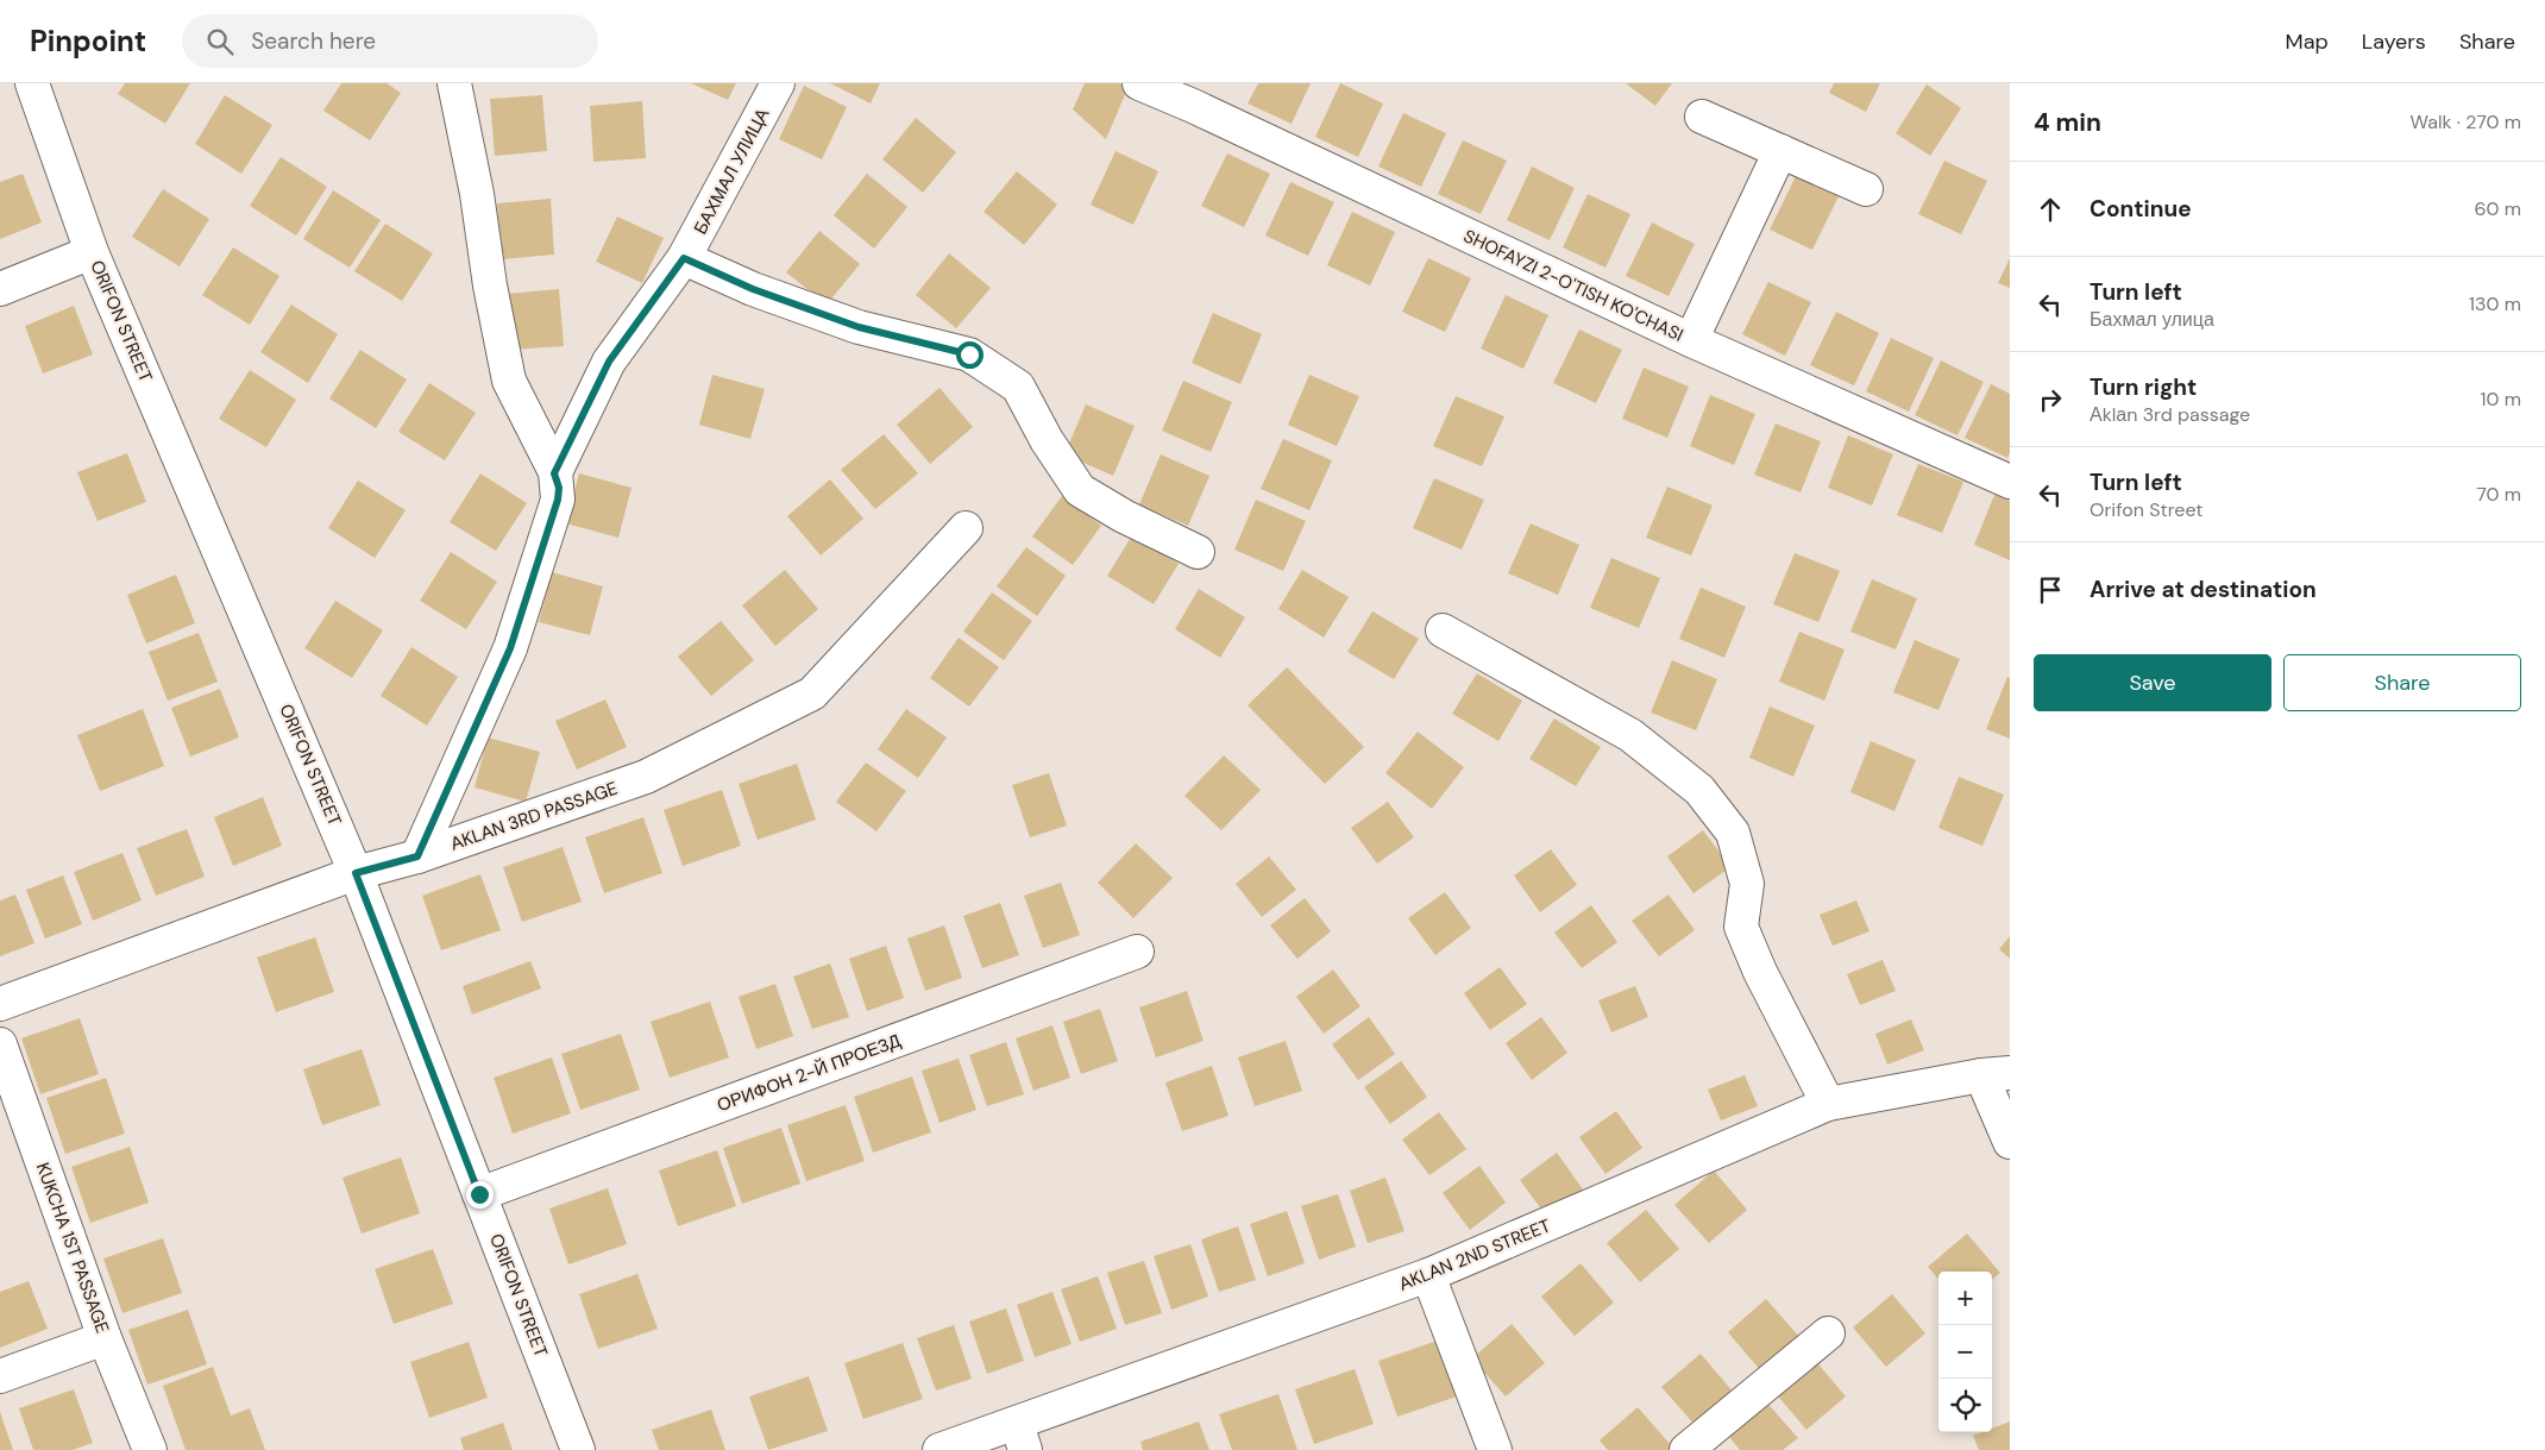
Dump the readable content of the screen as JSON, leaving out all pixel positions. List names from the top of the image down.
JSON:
{
  "streets": {
    "street": [
      "БАХМАЛ УЛИЦА",
      "SHOFAYZI 2-O'TISH KO'CHASI",
      "ORIFON STREET",
      "АKLАN 3RD PASSAGE",
      "ОРИФОН 2-Й ПРОЕЗД",
      "KUKCHA 1ST PASSAGE",
      "АKLАN 2ND STREET"
    ]
  },
  "crossings": [
    ["БАХМАЛ УЛИЦА", "АKLАN 3RD PASSAGE"],
    ["ORIFON STREET", "АKLАN 3RD PASSAGE"],
    ["ORIFON STREET", "ОРИФОН 2-Й ПРОЕЗД"]
  ],
  "page": {
    "header": "Pinpoint",
    "search": "Search here",
    "nav": ["Map", "Layers", "Share"],
    "heading": ["4 min", "Walk · 270 m"],
    "list": [
      ["Continue", "60 m"],
      ["Turn left", "Бахмал улица", "130 m"],
      ["Turn right", "Аklаn 3rd passage", "10 m"],
      ["Turn left", "Orifon Street", "70 m"],
      "Arrive at destination"
    ],
    "buttons": ["Save", "Share"],
    "map_buttons": ["+", "−"]
  }
}
